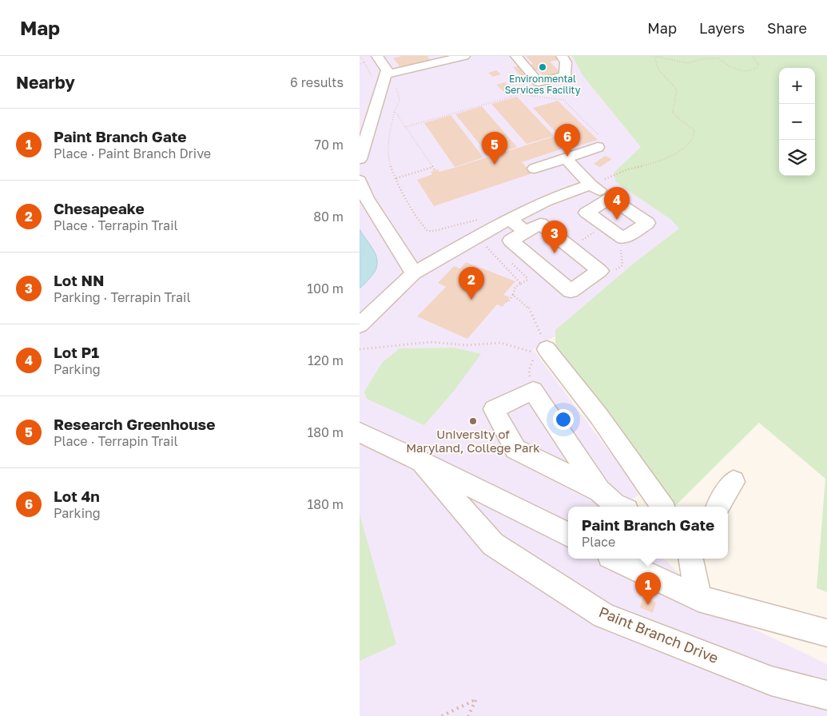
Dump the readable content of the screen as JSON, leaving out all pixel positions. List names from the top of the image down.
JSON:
{
  "streets": {
    "street": ["Paint Branch Drive"]
  },
  "places": ["Environmental Services Facility", "University of Maryland, College Park"],
  "page": {
    "header": "Map",
    "nav": ["Map", "Layers", "Share"],
    "heading": ["Nearby", "6 results"],
    "map_buttons": ["+", "−"],
    "list": [
      {
        "mark": "1",
        "name": "Paint Branch Gate",
        "note": "Place · Paint Branch Drive",
        "value": "70 m"
      },
      {
        "mark": "2",
        "name": "Chesapeake",
        "note": "Place · Terrapin Trail",
        "value": "80 m"
      },
      {
        "mark": "3",
        "name": "Lot NN",
        "note": "Parking · Terrapin Trail",
        "value": "100 m"
      },
      {
        "mark": "4",
        "name": "Lot P1",
        "note": "Parking",
        "value": "120 m"
      },
      {
        "mark": "5",
        "name": "Research Greenhouse",
        "note": "Place · Terrapin Trail",
        "value": "180 m"
      },
      {
        "mark": "6",
        "name": "Lot 4n",
        "note": "Parking",
        "value": "180 m"
      }
    ],
    "pins": [
      "6",
      "5",
      "4",
      "3",
      "2",
      "1"
    ],
    "popup": ["Paint Branch Gate", "Place"]
  }
}
